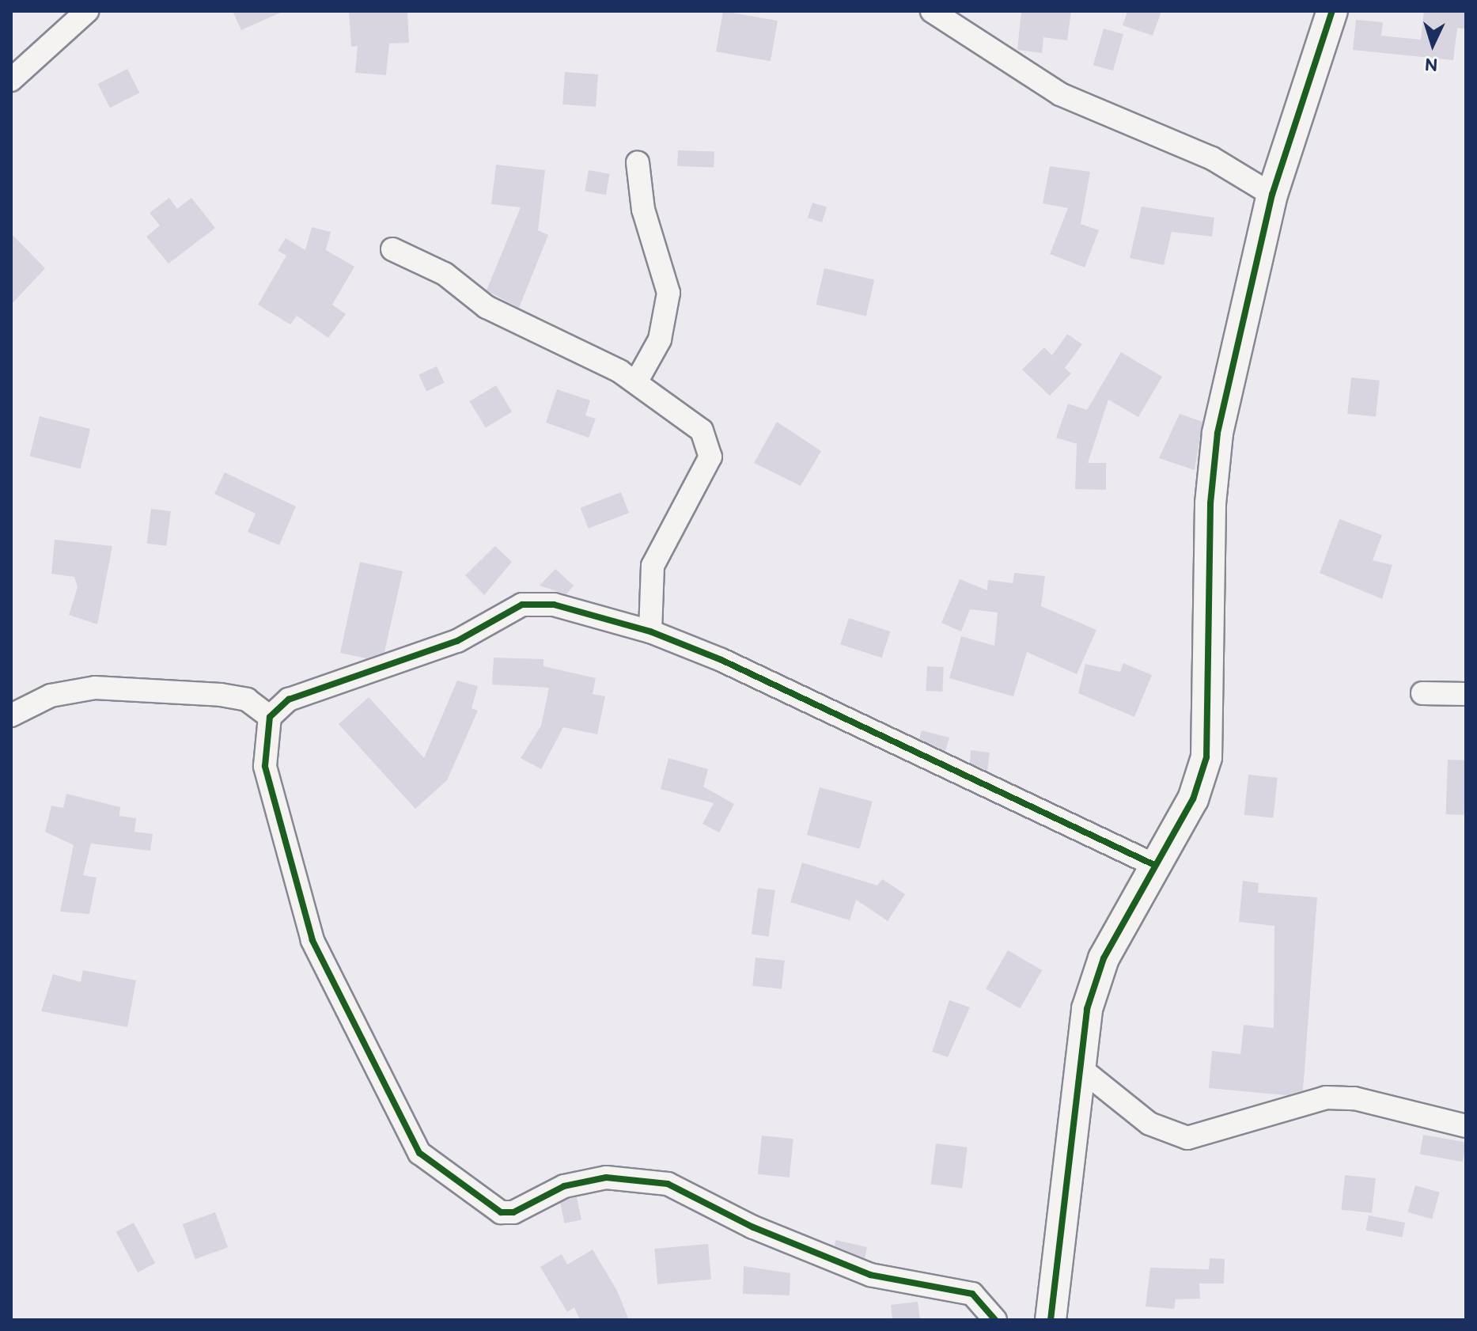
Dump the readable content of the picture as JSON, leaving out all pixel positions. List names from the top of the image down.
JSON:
{
  "north": "bottom"
}
